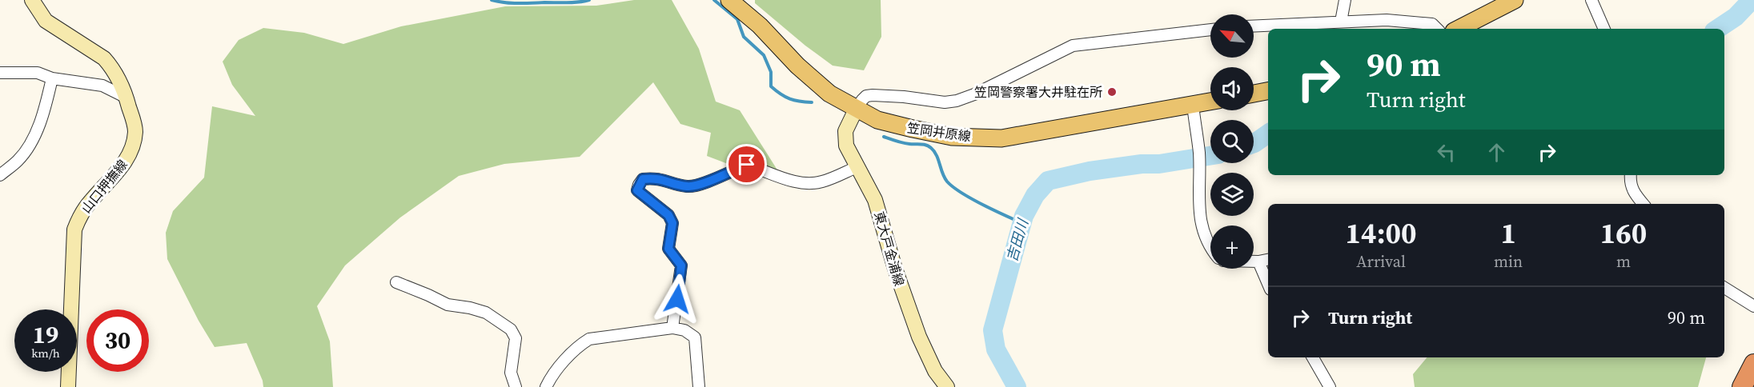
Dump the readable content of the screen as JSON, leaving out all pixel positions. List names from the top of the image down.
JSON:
{
  "streets": {
    "main road": ["笠岡井原線", "山口押撫線", "東大戸金浦線"]
  },
  "crossings": [
    ["笠岡井原線", "東大戸金浦線"]
  ],
  "water": ["吉田川"],
  "places": ["笠岡警察署大井駐在所"],
  "north": "top left",
  "page": {
    "map_buttons": "+",
    "turn": ["90 m", "Turn right"],
    "eta": [
      "14:00",
      "Arrival",
      "1",
      "min",
      "160",
      "m"
    ],
    "list": [
      {
        "name": "Turn right",
        "value": "90 m"
      }
    ],
    "speed": "19 km/h",
    "limit": "30"
  }
}
